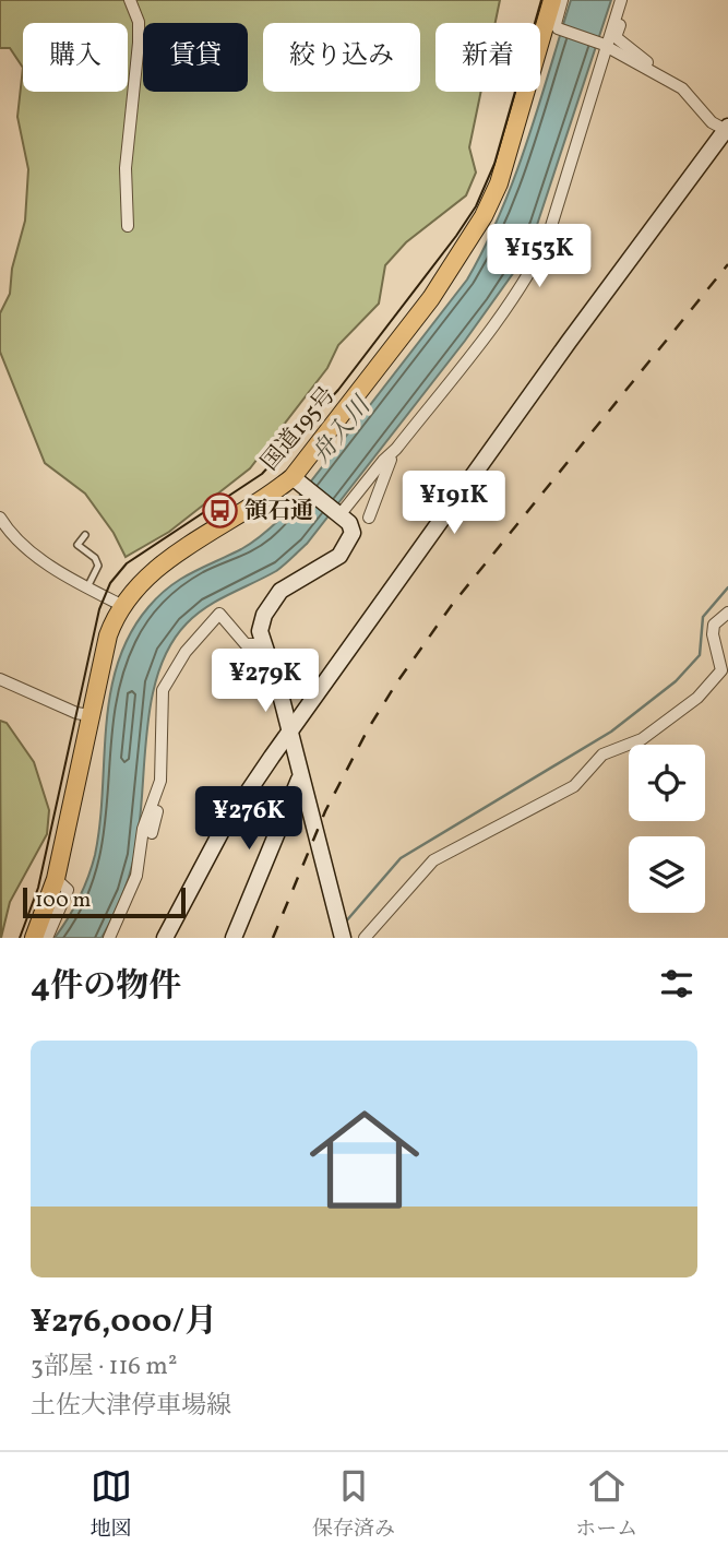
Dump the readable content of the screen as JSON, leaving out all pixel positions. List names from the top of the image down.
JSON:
{
  "streets": {
    "highway": ["国道195号"]
  },
  "water": ["舟入川"],
  "places": {
    "bus stop": ["領石通"]
  },
  "scale_bar": "100 m",
  "page": {
    "chip": [
      "購入",
      "賃貸",
      "絞り込み",
      "新着"
    ],
    "price": [
      "¥153K",
      "¥191K",
      "¥279K",
      "¥276K"
    ],
    "scale": "100 m",
    "heading": "4件の物件",
    "list": [
      {
        "name": "¥276,000/月",
        "note": "3部屋 · 116 m² · 土佐大津停車場線"
      }
    ],
    "tabs": ["地図", "保存済み", "ホーム"]
  }
}
